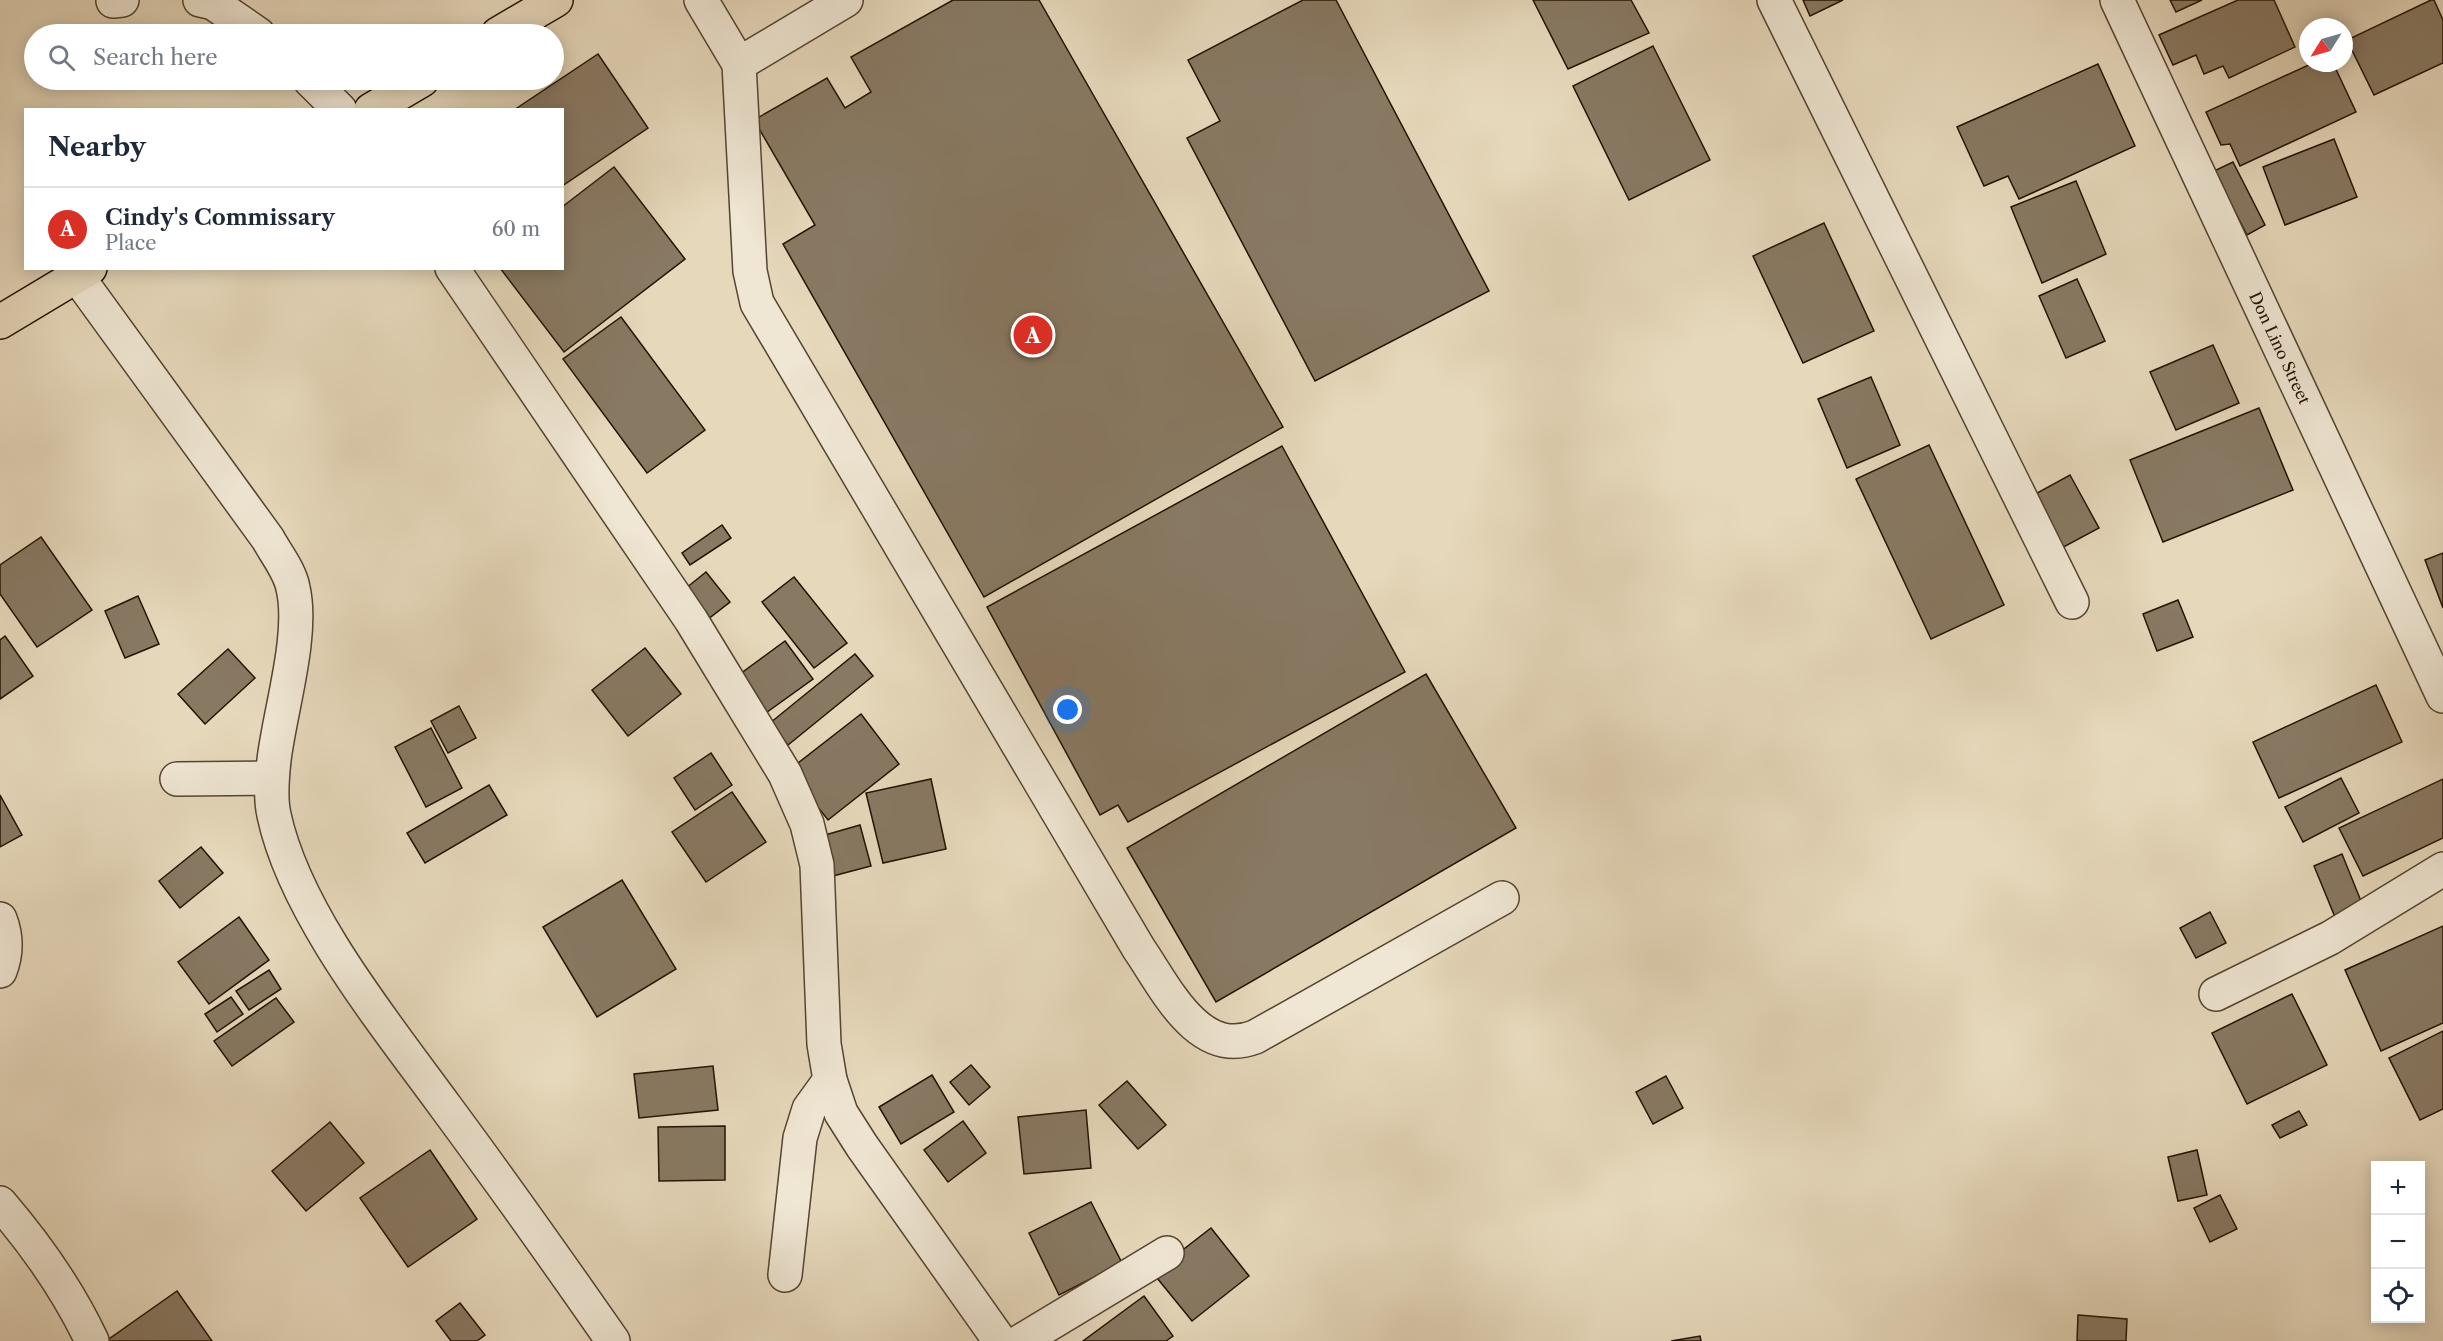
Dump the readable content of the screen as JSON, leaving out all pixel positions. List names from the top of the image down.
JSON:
{
  "streets": {
    "street": ["Don Lino Street"]
  },
  "north": "bottom left",
  "page": {
    "search": "Search here",
    "heading": "Nearby",
    "list": [
      {
        "mark": "A",
        "name": "Cindy's Commissary",
        "note": "Place",
        "value": "60 m"
      }
    ],
    "pins": "A",
    "map_buttons": ["+", "−"]
  }
}
